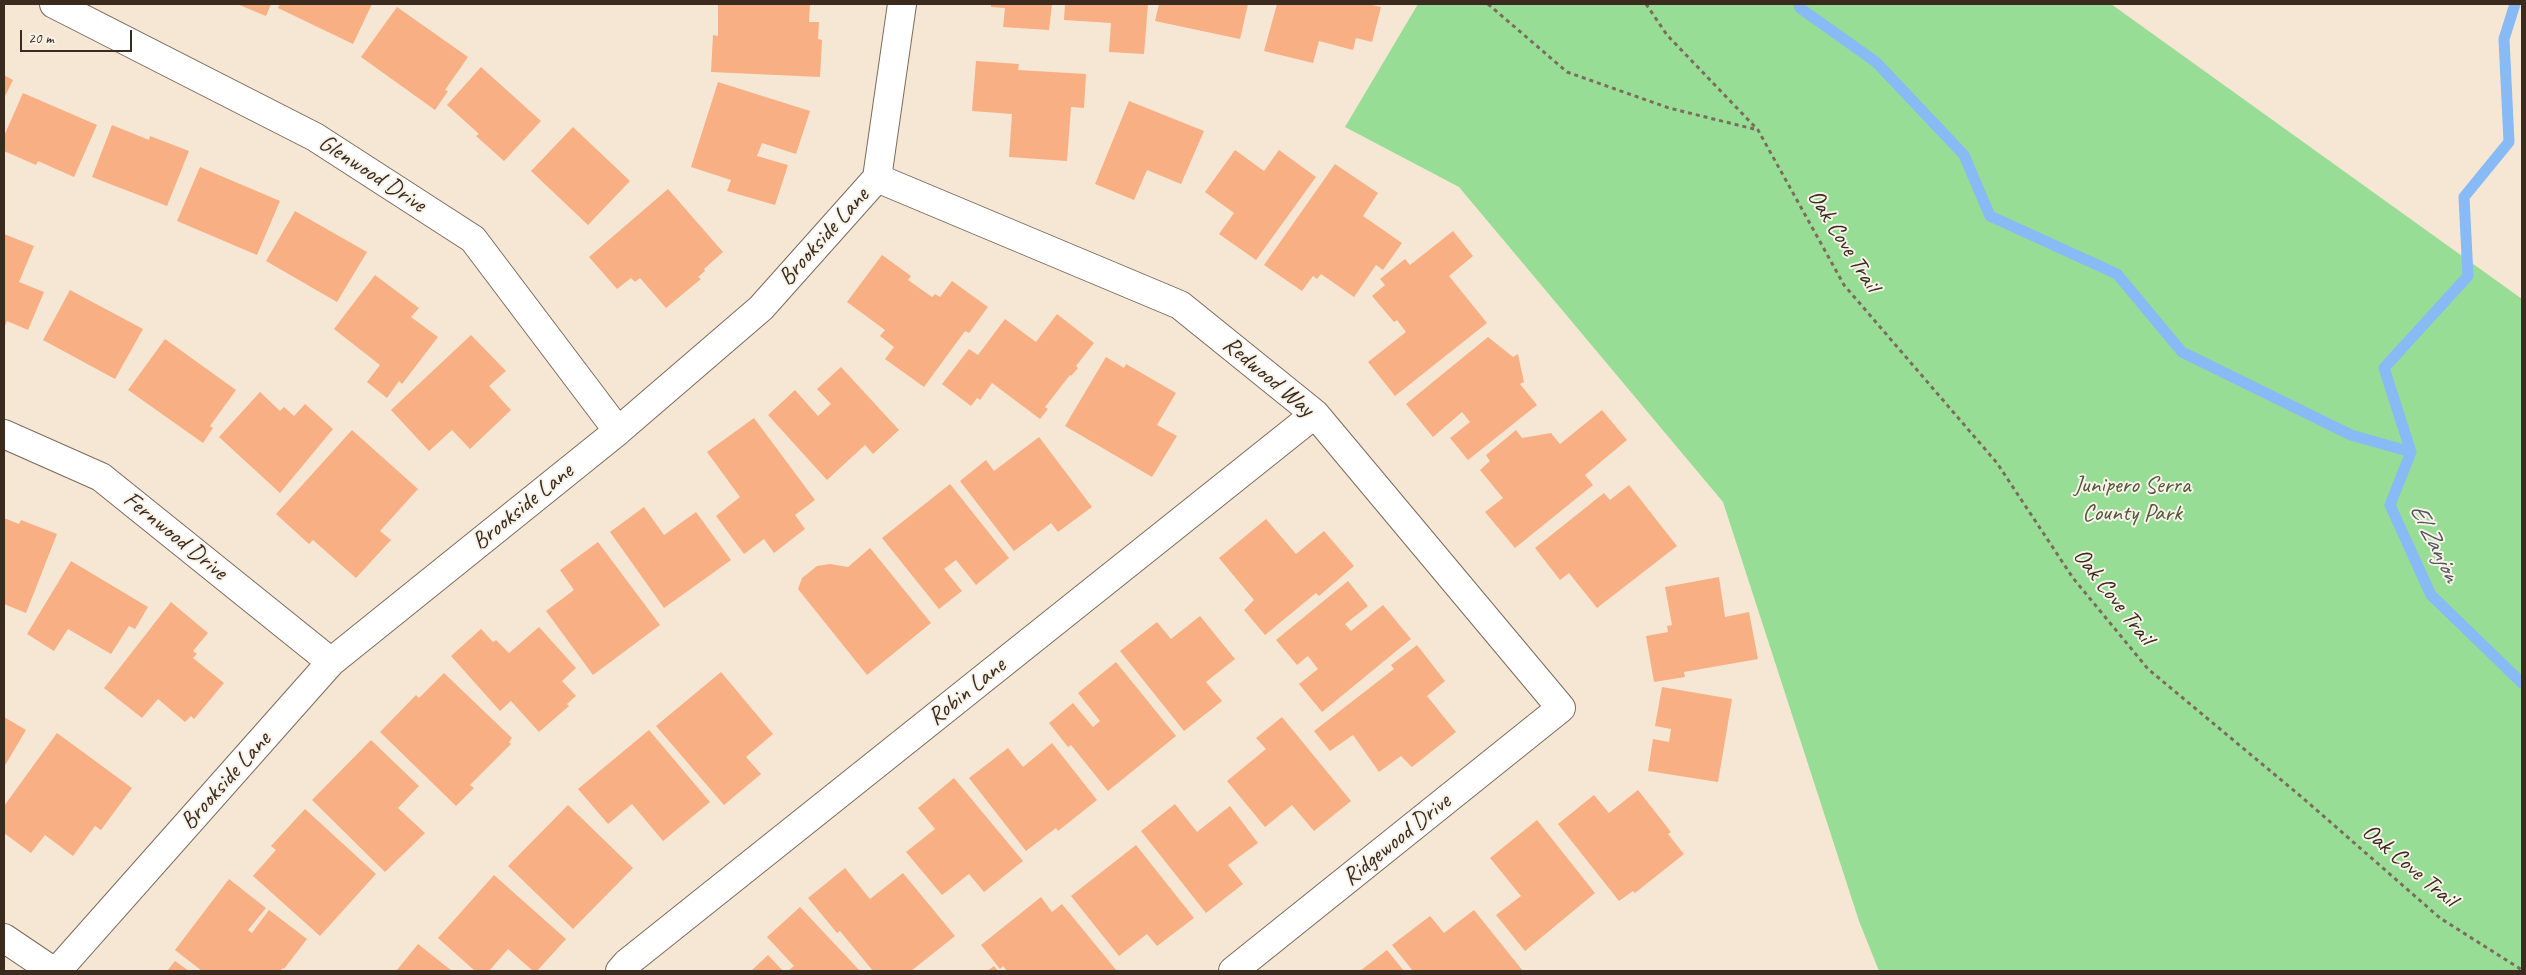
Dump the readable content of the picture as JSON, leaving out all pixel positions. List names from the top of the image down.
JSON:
{
  "streets": {
    "street": [
      "Glenwood Drive",
      "Brookside Lane",
      "Redwood Way",
      "Fernwood Drive",
      "Robin Lane",
      "Ridgewood Drive"
    ],
    "path": ["Oak Cove Trail"]
  },
  "crossings": [
    ["Glenwood Drive", "Brookside Lane"],
    ["Brookside Lane", "Redwood Way"],
    ["Brookside Lane", "Fernwood Drive"],
    ["Redwood Way", "Robin Lane"],
    ["Redwood Way", "Ridgewood Drive"]
  ],
  "water": ["El Zanjon"],
  "parks": ["Junipero Serra County Park"],
  "scale_bar": "20 m"
}
